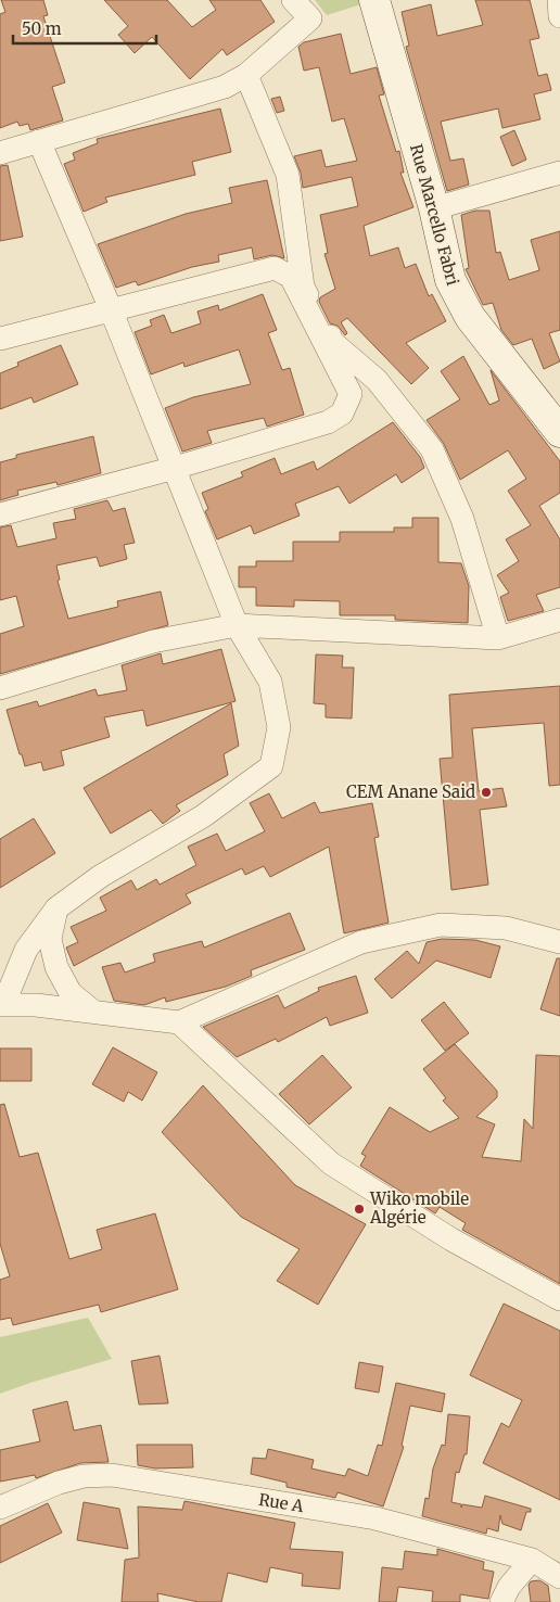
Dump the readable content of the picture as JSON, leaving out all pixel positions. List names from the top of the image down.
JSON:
{
  "streets": {
    "street": ["Rue Marcello Fabri", "Rue A"]
  },
  "places": ["CEM Anane Said", "Wiko mobile Algérie"],
  "scale_bar": "50 m"
}
